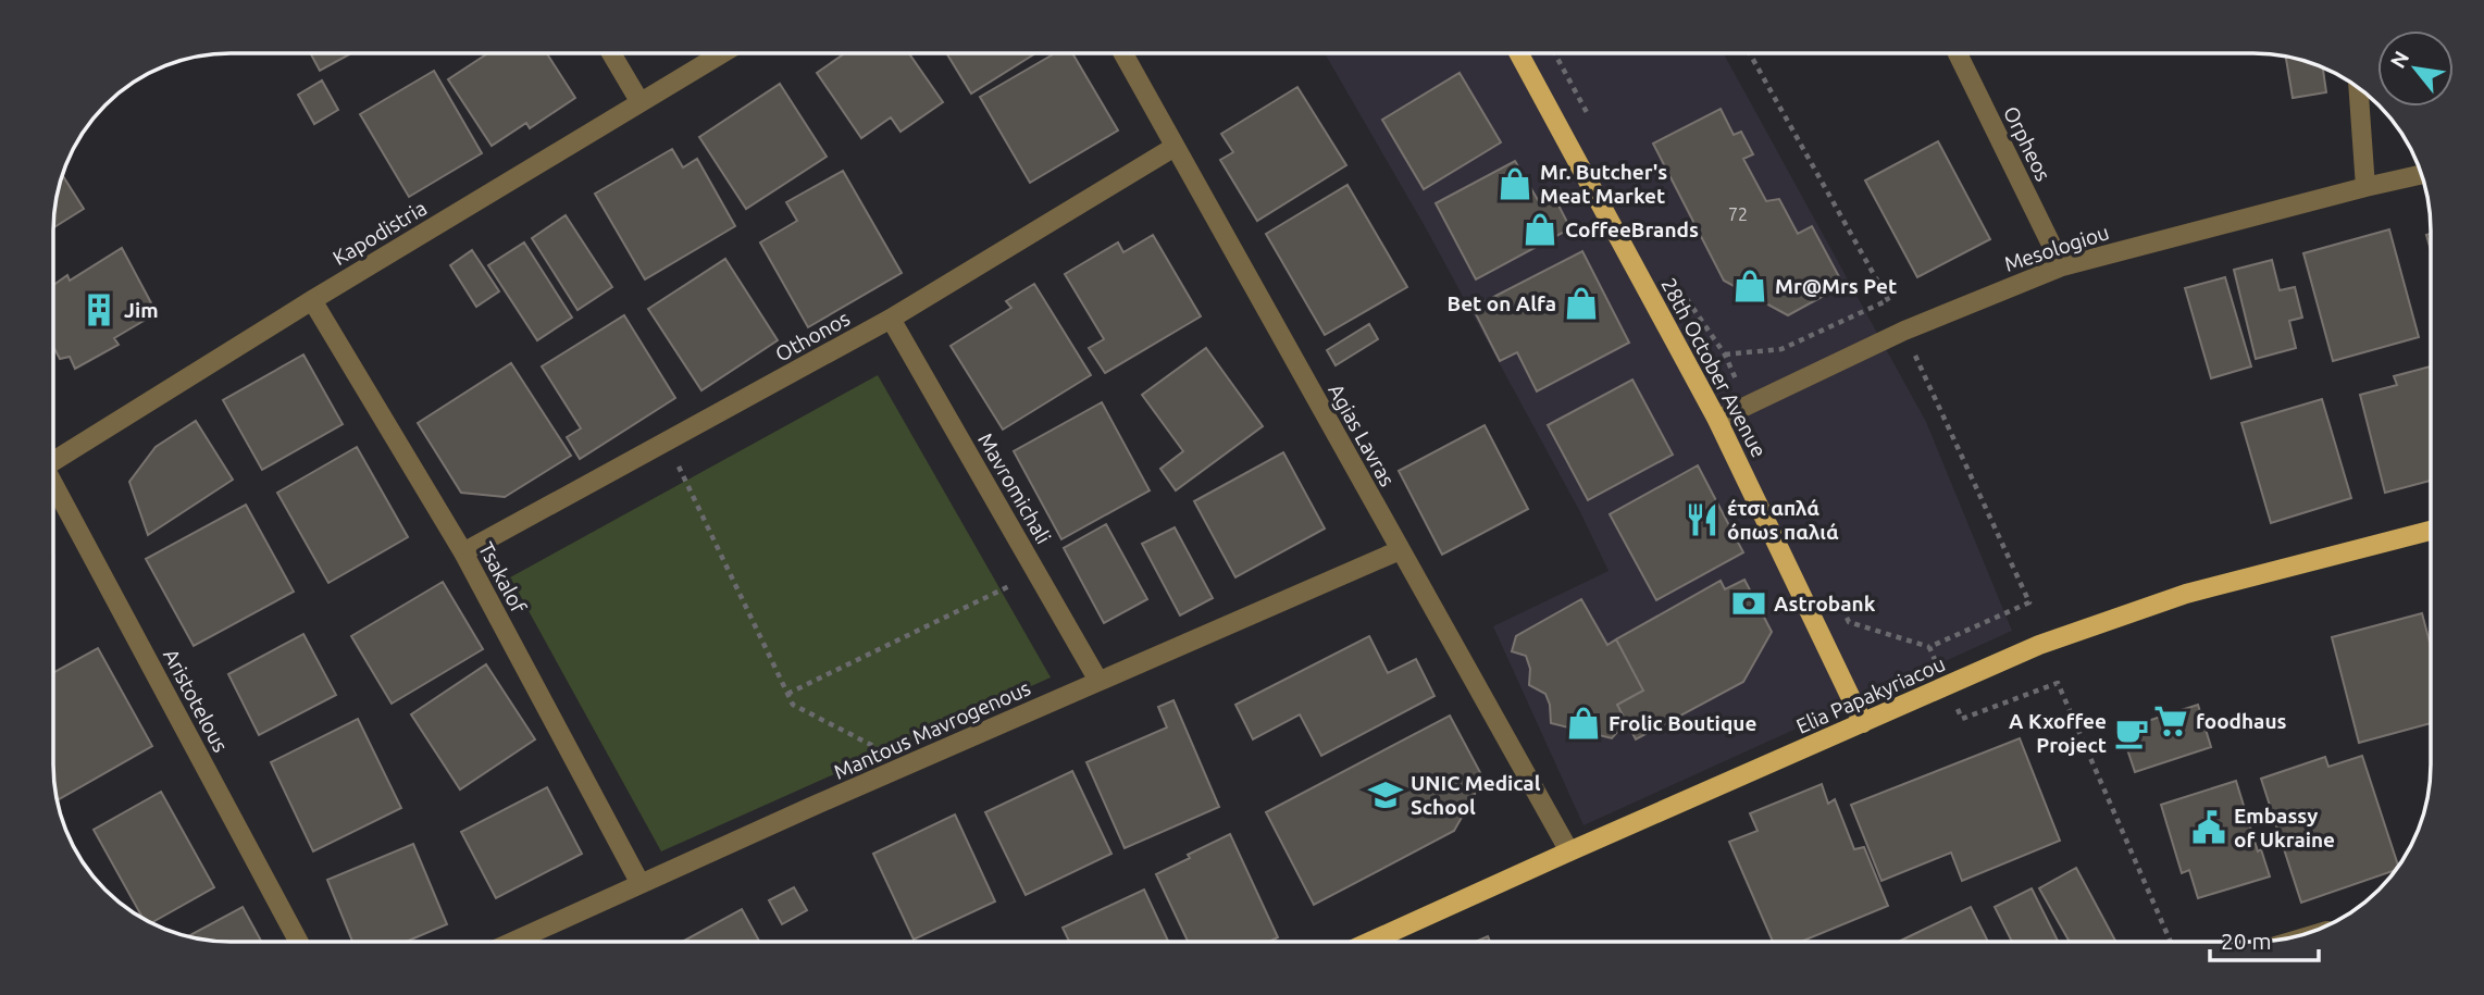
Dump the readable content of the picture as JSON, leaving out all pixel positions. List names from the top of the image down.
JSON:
{
  "streets": {
    "main road": ["28th October Avenue", "Elia Papakyriacou"],
    "street": [
      "Orpheos",
      "Kapodistria",
      "Mesologiou",
      "Othonos",
      "Agias Lavras",
      "Mavromichali",
      "Tsakalof",
      "Aristotelous",
      "Mantous Mavrogenous"
    ]
  },
  "crossings": [
    ["Orpheos", "Mesologiou"],
    ["Kapodistria", "Tsakalof"],
    ["Mesologiou", "28th October Avenue"],
    ["Othonos", "Agias Lavras"],
    ["Othonos", "Mavromichali"],
    ["Othonos", "Tsakalof"],
    ["28th October Avenue", "Elia Papakyriacou"],
    ["Agias Lavras", "Elia Papakyriacou"],
    ["Agias Lavras", "Mantous Mavrogenous"],
    ["Mavromichali", "Mantous Mavrogenous"],
    ["Tsakalof", "Mantous Mavrogenous"]
  ],
  "places": {
    "shop": [
      "Mr. Butcher's Meat Market",
      "CoffeeBrands",
      "Mr@Mrs Pet",
      "Bet on Alfa",
      "Frolic Boutique"
    ],
    "building": ["Jim"],
    "restaurant": ["έτσι απλά όπωs παλιά"],
    "bank": ["Astrobank"],
    "supermarket": ["foodhaus"],
    "cafe": ["A Kxoffee Project"],
    "school or university": ["UNIC Medical School"],
    "public building": ["Embassy of Ukraine"]
  },
  "house_numbers": ["72"],
  "scale_bar": "20 m",
  "north": "top left"
}
